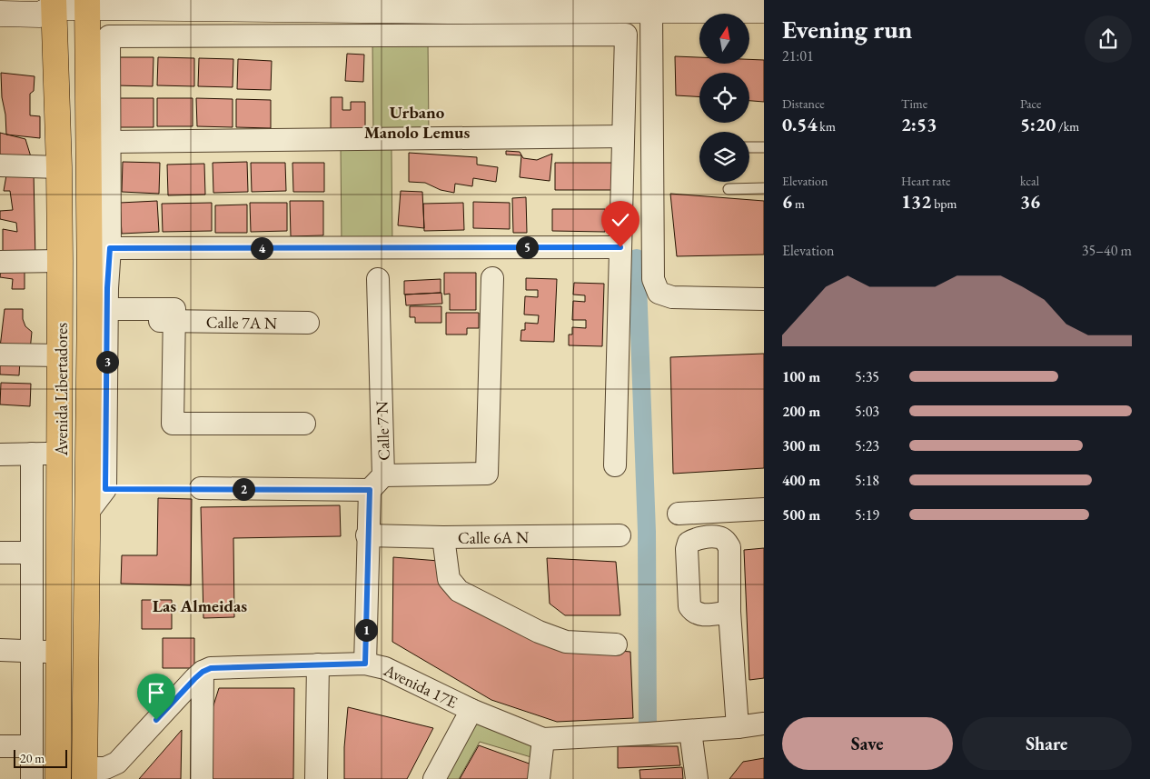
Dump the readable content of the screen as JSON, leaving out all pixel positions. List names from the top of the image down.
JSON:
{
  "streets": {
    "main road": ["Avenida Libertadores"],
    "street": [
      "Calle 7A N",
      "Calle 7 N",
      "Calle 6A N",
      "Avenida 17E"
    ]
  },
  "crossings": [
    ["Calle 7A N", "Avenida Libertadores"],
    ["Calle 7 N", "Calle 6A N"],
    ["Calle 7 N", "Avenida 17E"]
  ],
  "districts": ["Urbano Manolo Lemus", "Las Almeidas"],
  "scale_bar": "20 m",
  "north": "top",
  "page": {
    "heading": ["Evening run", "21:01"],
    "stats": [
      ["Distance", "0.54 km"],
      ["Time", "2:53"],
      ["Pace", "5:20 /km"],
      ["Elevation", "6 m"],
      ["Heart rate", "132 bpm"],
      ["kcal", "36"]
    ],
    "chart": ["Elevation", "35–40 m"],
    "pins": [
      "5",
      "4",
      "3",
      "2",
      "1"
    ],
    "list": [
      {
        "name": "100 m",
        "note": "5:35"
      },
      {
        "name": "200 m",
        "note": "5:03"
      },
      {
        "name": "300 m",
        "note": "5:23"
      },
      {
        "name": "400 m",
        "note": "5:18"
      },
      {
        "name": "500 m",
        "note": "5:19"
      }
    ],
    "buttons": ["Save", "Share"],
    "scale": "20 m"
  }
}
